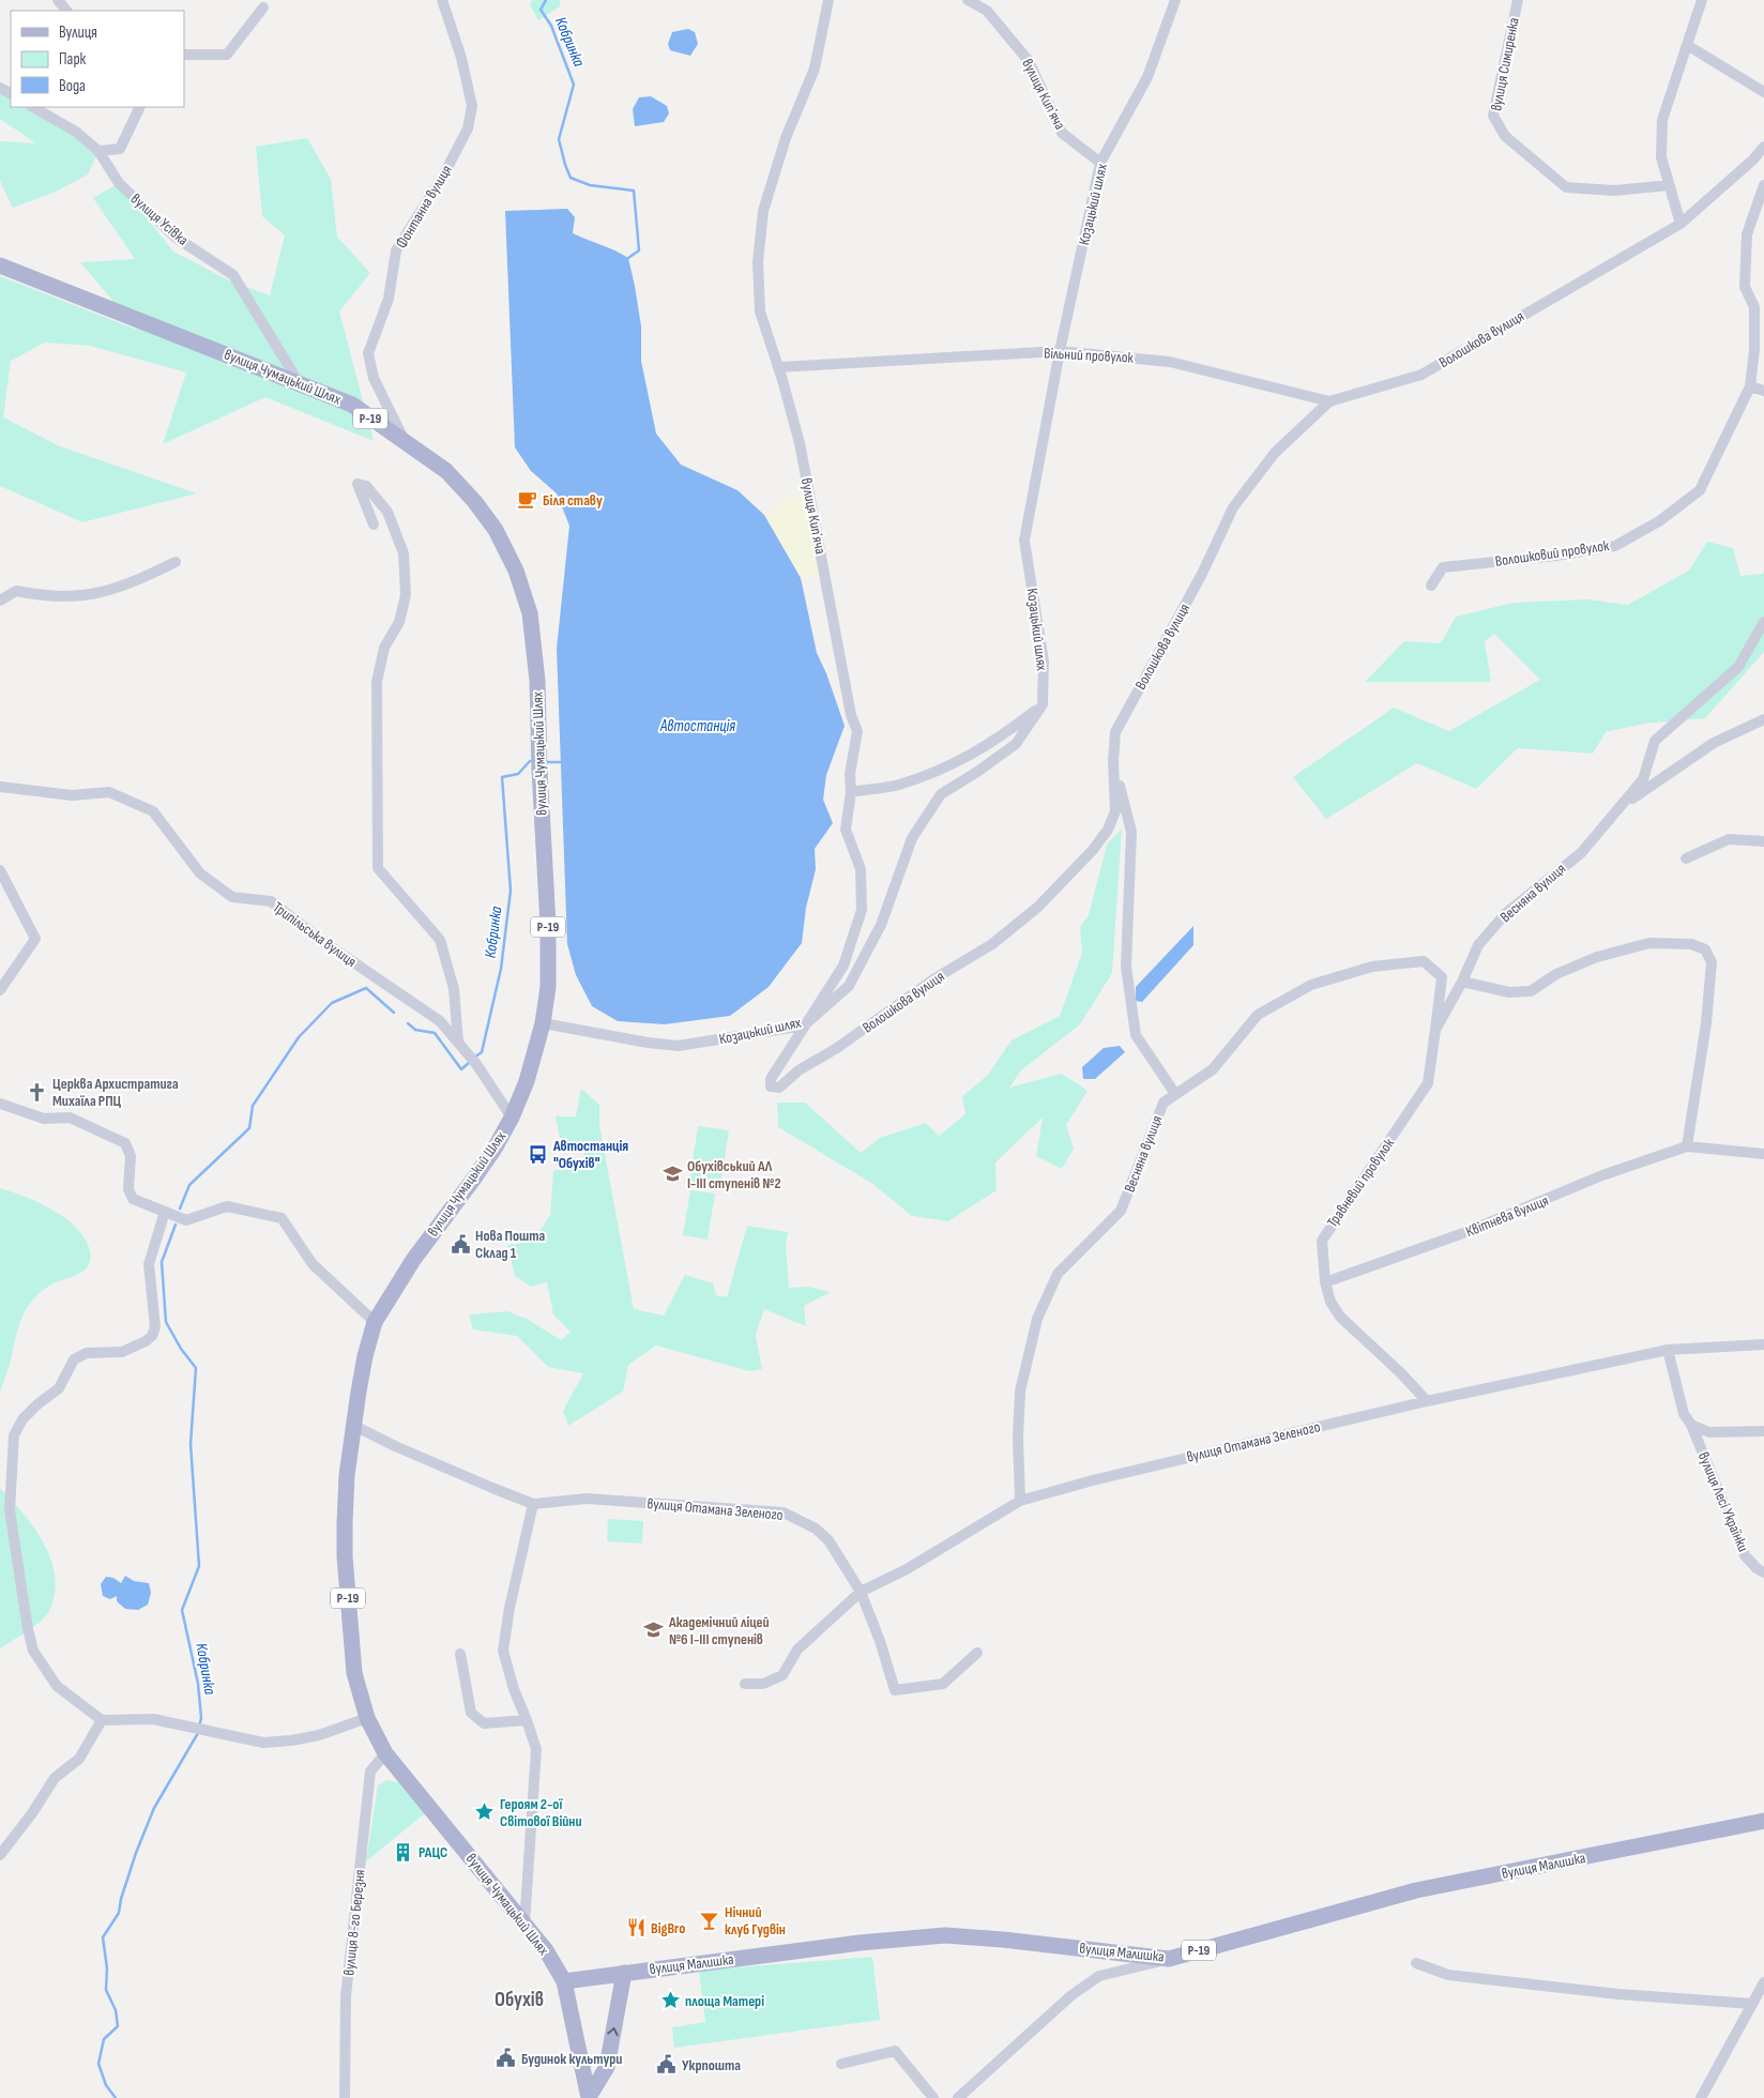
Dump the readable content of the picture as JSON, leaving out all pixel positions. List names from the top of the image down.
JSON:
{
  "streets": {
    "main road": ["вулиця Чумацький Шлях", "Р-19", "вулиця Малишка"],
    "street": [
      "вулиця Симиренка",
      "вулиця Кипʼяча",
      "Козацький шлях",
      "Фонтанна вулиця",
      "вулиця Усівка",
      "Волошкова вулиця",
      "Вільний провулок",
      "Волошковий провулок",
      "Весняна вулиця",
      "Трипільська вулиця",
      "Травневий провулок",
      "Квітнева вулиця",
      "вулиця Отамана Зеленого",
      "вулиця Лесі Українки",
      "вулиця 8-го Березня"
    ]
  },
  "crossings": [
    ["вулиця Кипʼяча", "Козацький шлях"],
    ["вулиця Кипʼяча", "Волошкова вулиця"],
    ["вулиця Кипʼяча", "Вільний провулок"],
    ["Козацький шлях", "Волошкова вулиця"],
    ["Козацький шлях", "Вільний провулок"],
    ["Козацький шлях", "вулиця Чумацький Шлях"],
    ["Фонтанна вулиця", "вулиця Чумацький Шлях"],
    ["вулиця Усівка", "вулиця Чумацький Шлях"],
    ["Волошкова вулиця", "Вільний провулок"],
    ["вулиця Чумацький Шлях", "Трипільська вулиця"],
    ["вулиця Чумацький Шлях", "вулиця Отамана Зеленого"],
    ["вулиця Чумацький Шлях", "вулиця Малишка"],
    ["вулиця Чумацький Шлях", "вулиця 8-го Березня"],
    ["Весняна вулиця", "Травневий провулок"],
    ["Весняна вулиця", "вулиця Отамана Зеленого"],
    ["Травневий провулок", "Квітнева вулиця"],
    ["Травневий провулок", "вулиця Отамана Зеленого"]
  ],
  "districts": ["Обухів"],
  "water": ["Кобринка", "Автостанція"],
  "places": {
    "cafe": ["Біля ставу"],
    "church": ["Церква Архистратига Михаїла РПЦ"],
    "bus stop": ["Автостанція \"Обухів\""],
    "school or university": ["Обухівський АЛ І-ІІІ ступенів №2", "Академічний ліцей №6 І-ІІІ ступенів"],
    "public building": ["Нова Пошта Склад 1", "Будинок культури", "Укрпошта"],
    "place": ["Героям 2-ої Світової Війни", "площа Матері"],
    "building": ["РАЦС"],
    "bar": ["Нічний клуб Гудвін"],
    "restaurant": ["BigBro"]
  },
  "legend": ["Вулиця", "Парк", "Вода"]
}
